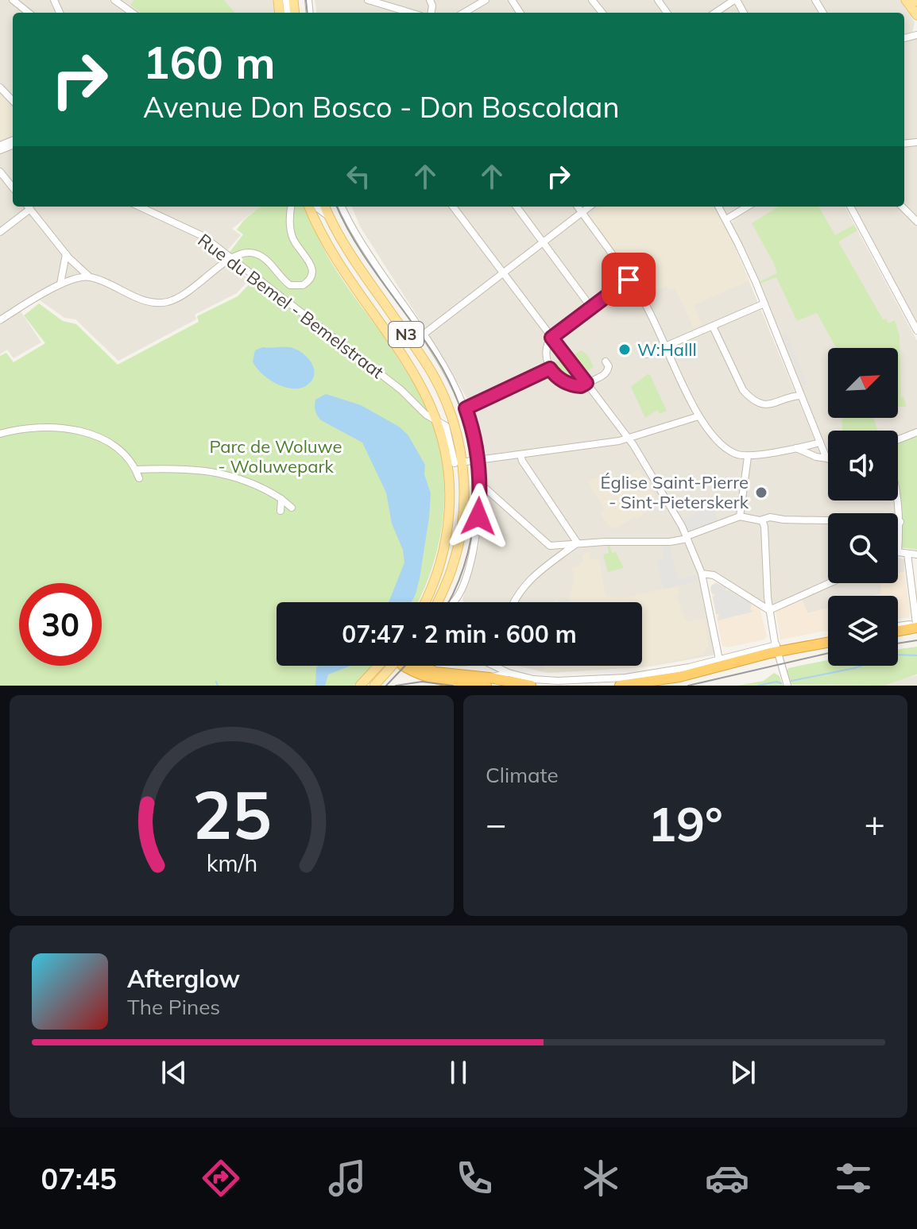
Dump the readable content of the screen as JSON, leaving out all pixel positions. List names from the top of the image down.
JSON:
{
  "streets": {
    "main road": ["N3"],
    "street": ["Rue du Bemel - Bemelstraat"]
  },
  "crossings": [
    ["Rue du Bemel - Bemelstraat", "N3"]
  ],
  "parks": ["Parc de Woluwe - Woluwepark"],
  "places": ["W:Halll", "Église Saint-Pierre - Sint-Pieterskerk"],
  "north": "top right",
  "page": {
    "turn": ["160 m", "Avenue Don Bosco - Don Boscolaan"],
    "limit": "30",
    "trip": "07:47 · 2 min · 600 m",
    "tile": "Climate",
    "heat": ["−", "19°", "+"],
    "song": ["Afterglow", "The Pines"],
    "tabs": "07:45",
    "gauge": ["25", "km/h"]
  }
}
